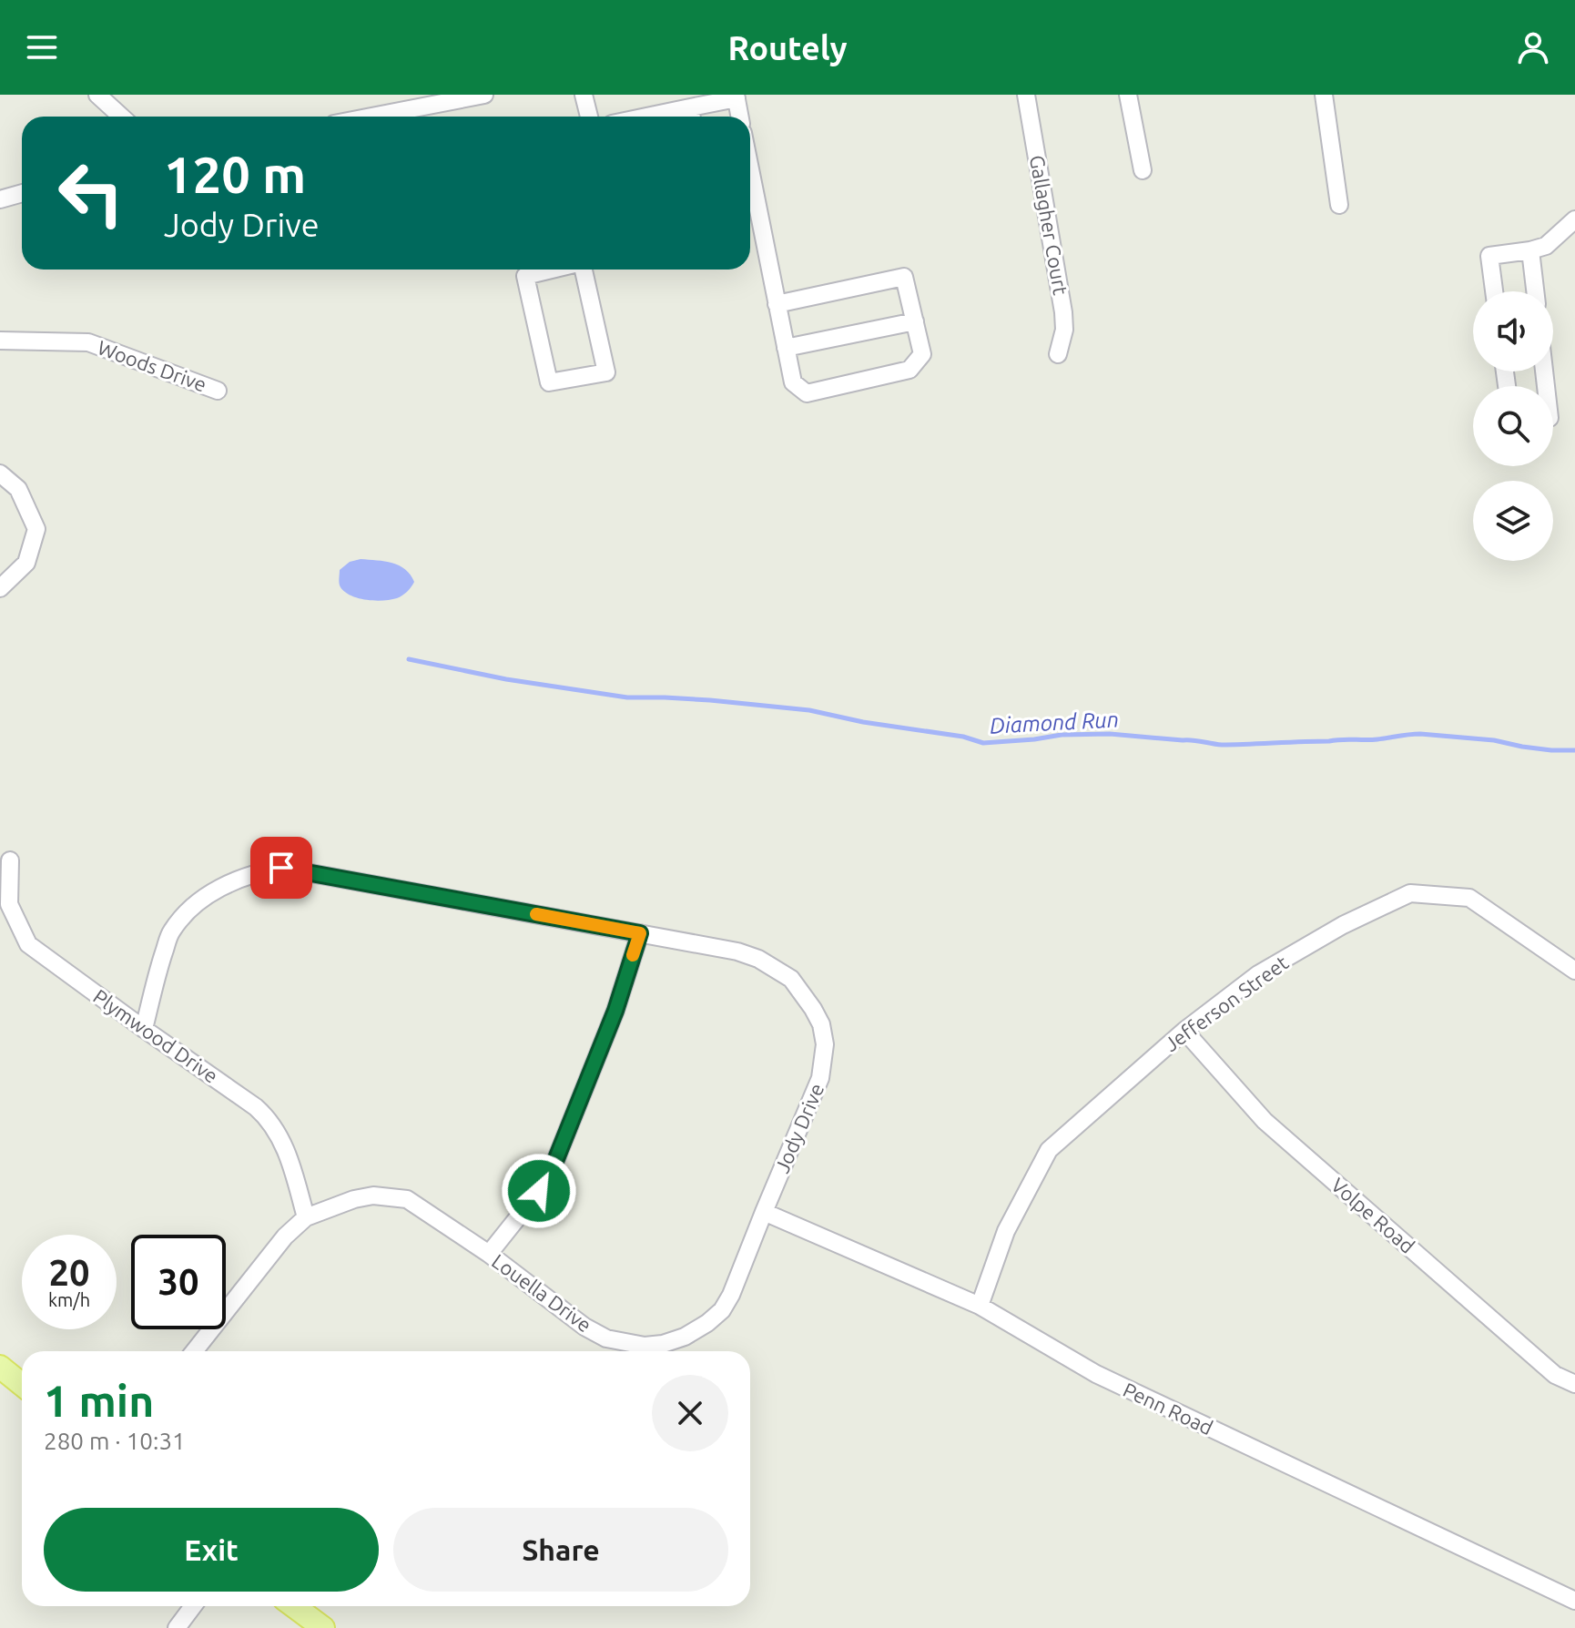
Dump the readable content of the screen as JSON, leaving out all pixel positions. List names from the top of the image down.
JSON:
{
  "streets": {
    "street": [
      "Gallagher Court",
      "Woods Drive",
      "Jefferson Street",
      "Plymwood Drive",
      "Jody Drive",
      "Volpe Road",
      "Louella Drive",
      "Penn Road"
    ]
  },
  "crossings": [
    ["Jefferson Street", "Volpe Road"],
    ["Jefferson Street", "Penn Road"],
    ["Plymwood Drive", "Jody Drive"],
    ["Plymwood Drive", "Louella Drive"],
    ["Jody Drive", "Louella Drive"],
    ["Jody Drive", "Penn Road"],
    ["Louella Drive", "Penn Road"]
  ],
  "water": ["Diamond Run"],
  "page": {
    "header": "Routely",
    "turn": ["120 m", "Jody Drive"],
    "speed": "20 km/h",
    "limit": "30",
    "heading": ["1 min", "280 m · 10:31"],
    "buttons": ["Exit", "Share"]
  }
}
